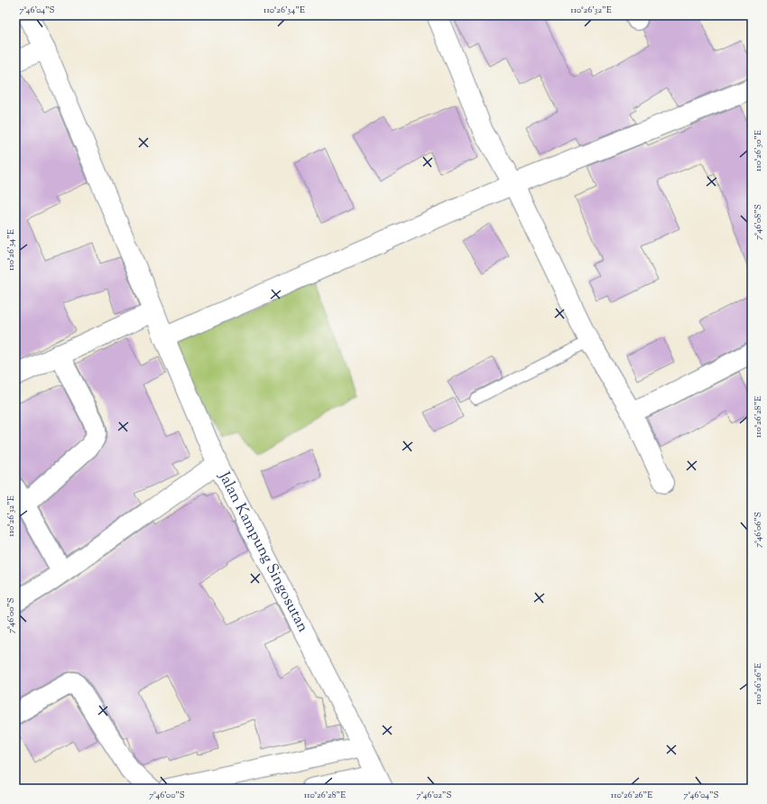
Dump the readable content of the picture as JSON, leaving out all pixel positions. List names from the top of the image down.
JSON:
{
  "streets": {
    "street": ["Jalan Kampung Singosutan"]
  },
  "coordinates": [
    "7°46'04\"S",
    "110°26'34\"E",
    "110°26'32\"E",
    "110°26'30\"E",
    "7°46'08\"S",
    "110°26'28\"E",
    "7°46'06\"S",
    "7°46'00\"S",
    "110°26'26\"E",
    "7°46'02\"S"
  ]
}
